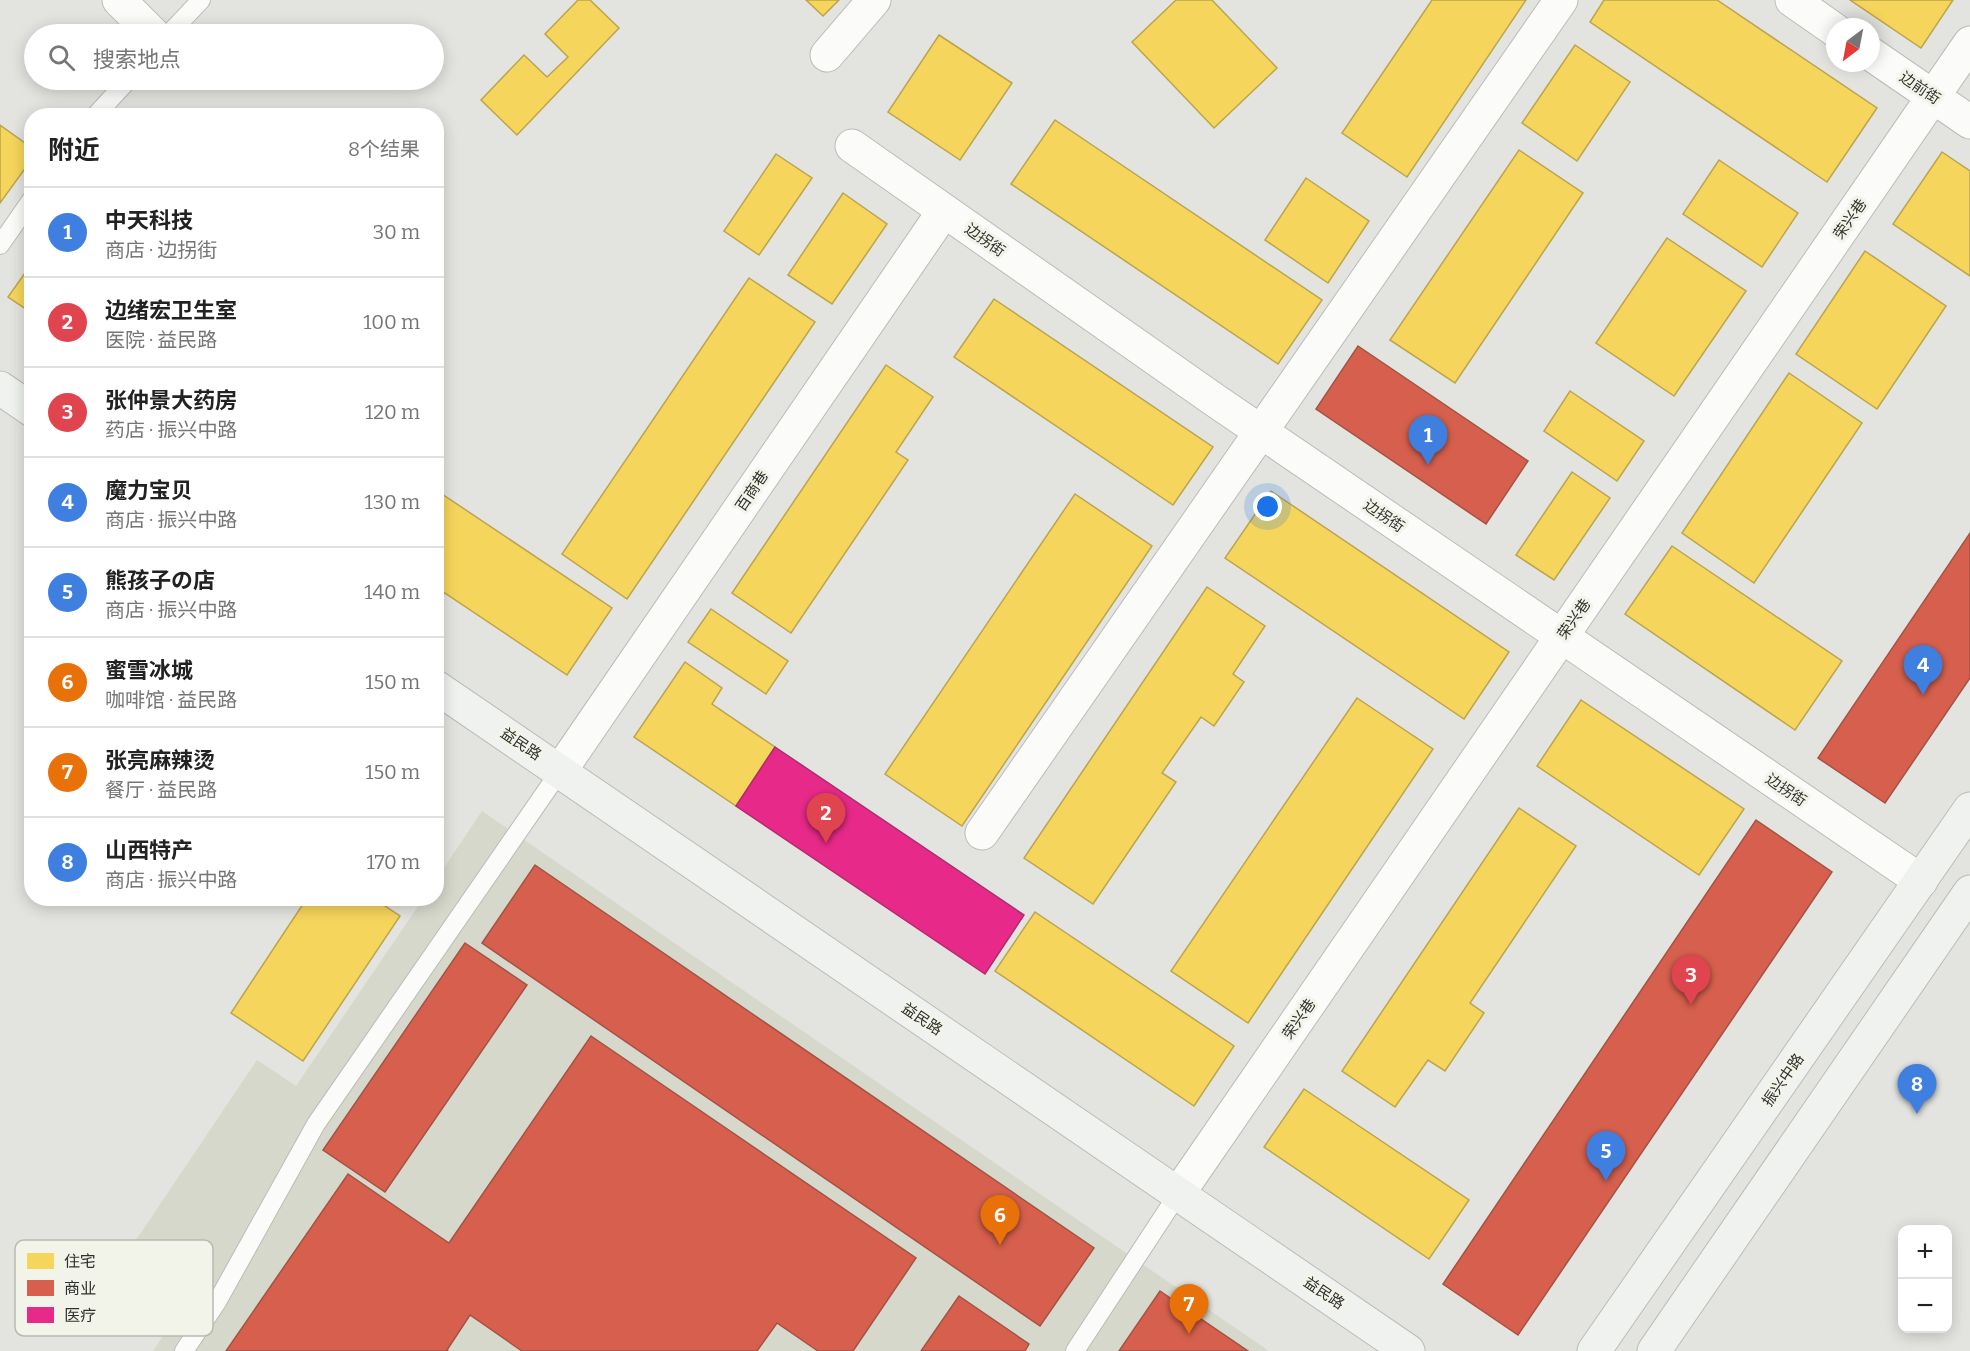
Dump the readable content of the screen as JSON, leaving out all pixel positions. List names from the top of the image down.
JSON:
{
  "streets": {
    "street": [
      "边前街",
      "荣兴巷",
      "边拐街",
      "百商巷",
      "益民路",
      "振兴中路"
    ]
  },
  "crossings": [
    ["边前街", "荣兴巷"],
    ["荣兴巷", "边拐街"],
    ["荣兴巷", "益民路"],
    ["边拐街", "百商巷"],
    ["边拐街", "振兴中路"],
    ["百商巷", "益民路"]
  ],
  "legend": ["住宅", "商业", "医疗"],
  "north": "bottom left",
  "page": {
    "search": "搜索地点",
    "heading": ["附近", "8个结果"],
    "list": [
      {
        "mark": "1",
        "name": "中天科技",
        "note": "商店 · 边拐街",
        "value": "30 m"
      },
      {
        "mark": "2",
        "name": "边绪宏卫生室",
        "note": "医院 · 益民路",
        "value": "100 m"
      },
      {
        "mark": "3",
        "name": "张仲景大药房",
        "note": "药店 · 振兴中路",
        "value": "120 m"
      },
      {
        "mark": "4",
        "name": "魔力宝贝",
        "note": "商店 · 振兴中路",
        "value": "130 m"
      },
      {
        "mark": "5",
        "name": "熊孩子の店",
        "note": "商店 · 振兴中路",
        "value": "140 m"
      },
      {
        "mark": "6",
        "name": "蜜雪冰城",
        "note": "咖啡馆 · 益民路",
        "value": "150 m"
      },
      {
        "mark": "7",
        "name": "张亮麻辣烫",
        "note": "餐厅 · 益民路",
        "value": "150 m"
      },
      {
        "mark": "8",
        "name": "山西特产",
        "note": "商店 · 振兴中路",
        "value": "170 m"
      }
    ],
    "pins": [
      "1",
      "4",
      "2",
      "3",
      "8",
      "5",
      "6",
      "7"
    ],
    "map_buttons": ["+", "−"]
  }
}
